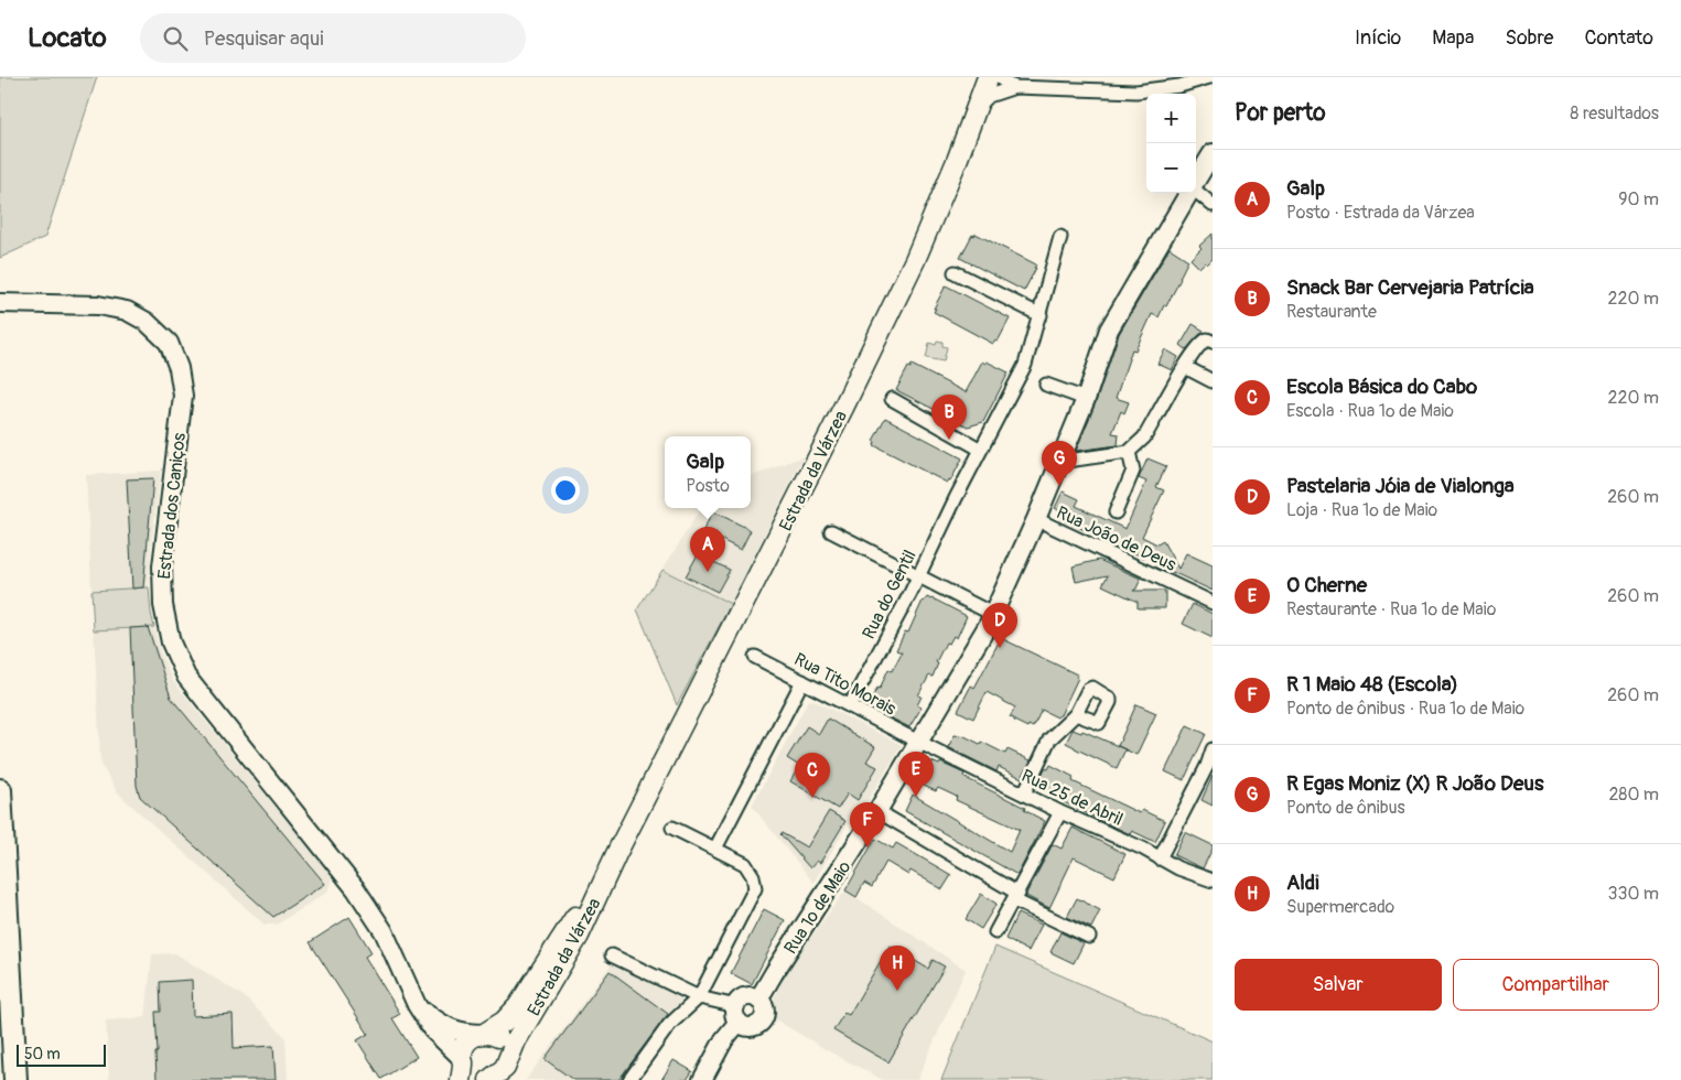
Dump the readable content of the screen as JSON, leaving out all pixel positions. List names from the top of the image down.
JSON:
{
  "streets": {
    "main road": ["Estrada da Várzea"],
    "street": [
      "Estrada dos Caniços",
      "Rua João de Deus",
      "Rua do Gentil",
      "Rua Tito Morais",
      "Rua 25 de Abril",
      "Rua 1º de Maio"
    ]
  },
  "crossings": [
    ["Estrada da Várzea", "Estrada dos Caniços"],
    ["Rua João de Deus", "Rua 1º de Maio"],
    ["Rua do Gentil", "Rua Tito Morais"],
    ["Rua Tito Morais", "Rua 25 de Abril"],
    ["Rua Tito Morais", "Rua 1º de Maio"],
    ["Rua 25 de Abril", "Rua 1º de Maio"]
  ],
  "scale_bar": "50 m",
  "page": {
    "header": "Locato",
    "search": "Pesquisar aqui",
    "nav": [
      "Início",
      "Mapa",
      "Sobre",
      "Contato"
    ],
    "heading": ["Por perto", "8 resultados"],
    "map_buttons": ["+", "−"],
    "list": [
      {
        "mark": "A",
        "name": "Galp",
        "note": "Posto · Estrada da Várzea",
        "value": "90 m"
      },
      {
        "mark": "B",
        "name": "Snack Bar Cervejaria Patrícia",
        "note": "Restaurante",
        "value": "220 m"
      },
      {
        "mark": "C",
        "name": "Escola Básica do Cabo",
        "note": "Escola · Rua 1º de Maio",
        "value": "220 m"
      },
      {
        "mark": "D",
        "name": "Pastelaria Jóia de Vialonga",
        "note": "Loja · Rua 1º de Maio",
        "value": "260 m"
      },
      {
        "mark": "E",
        "name": "O Cherne",
        "note": "Restaurante · Rua 1º de Maio",
        "value": "260 m"
      },
      {
        "mark": "F",
        "name": "R 1 Maio 48 (Escola)",
        "note": "Ponto de ônibus · Rua 1º de Maio",
        "value": "260 m"
      },
      {
        "mark": "G",
        "name": "R Egas Moniz (X) R João Deus",
        "note": "Ponto de ônibus",
        "value": "280 m"
      },
      {
        "mark": "H",
        "name": "Aldi",
        "note": "Supermercado",
        "value": "330 m"
      }
    ],
    "pins": [
      "B",
      "G",
      "A",
      "D",
      "E",
      "C",
      "F",
      "H"
    ],
    "popup": ["Galp", "Posto"],
    "buttons": ["Salvar", "Compartilhar"],
    "scale": "50 m"
  }
}
